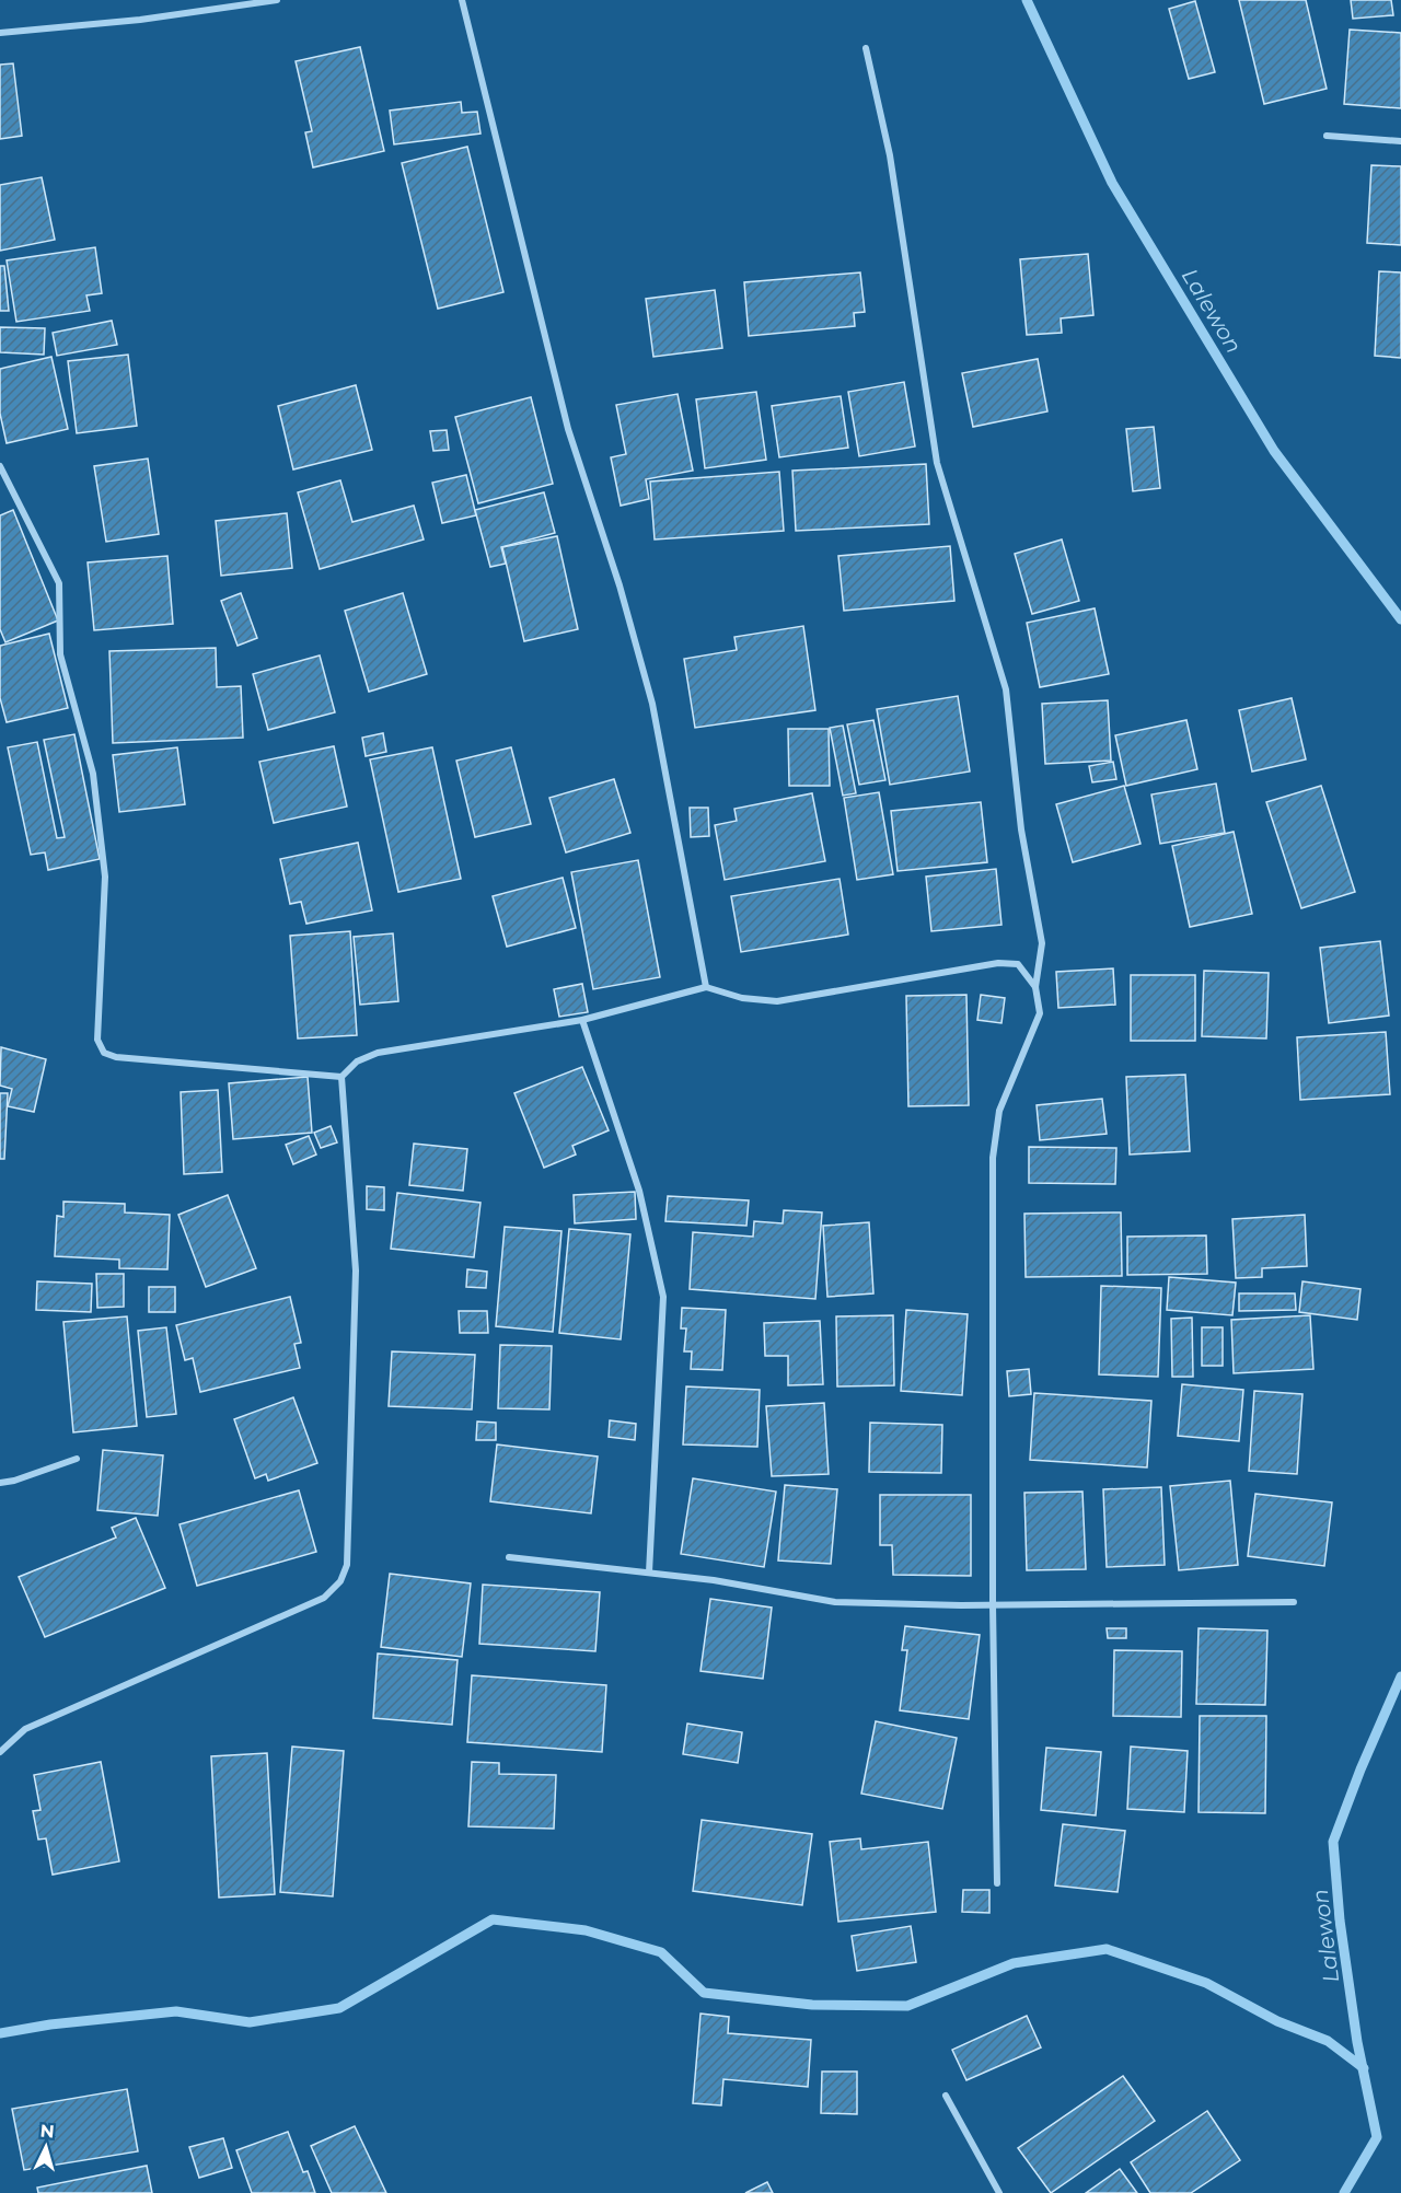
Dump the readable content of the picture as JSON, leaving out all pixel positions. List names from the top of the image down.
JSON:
{
  "water": ["Lalewon"],
  "north": "top"
}
